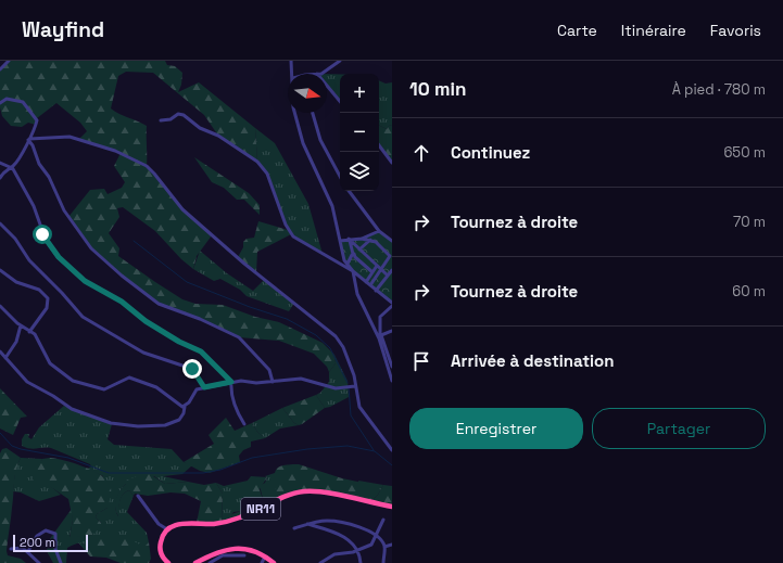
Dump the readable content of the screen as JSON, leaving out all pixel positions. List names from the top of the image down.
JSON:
{
  "streets": {
    "highway": ["NR11"]
  },
  "scale_bar": "200 m",
  "north": "right",
  "page": {
    "header": "Wayfind",
    "nav": ["Carte", "Itinéraire", "Favoris"],
    "heading": ["10 min", "À pied · 780 m"],
    "map_buttons": ["+", "−"],
    "list": [
      ["Continuez", "650 m"],
      ["Tournez à droite", "70 m"],
      ["Tournez à droite", "60 m"],
      "Arrivée à destination"
    ],
    "buttons": ["Enregistrer", "Partager"],
    "scale": "200 m"
  }
}
